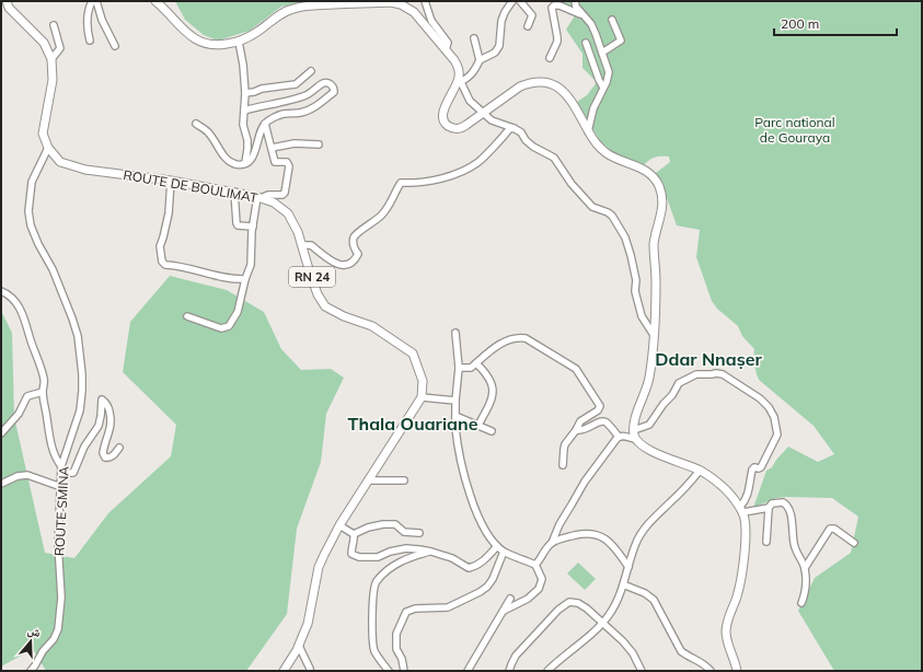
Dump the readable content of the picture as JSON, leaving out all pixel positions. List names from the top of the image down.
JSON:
{
  "streets": {
    "main road": ["ROUTE DE BOULIMAT", "RN 24"],
    "street": ["ROUTE SMINA"]
  },
  "crossings": [
    ["ROUTE DE BOULIMAT", "ROUTE SMINA"]
  ],
  "districts": ["Ddar Nnaṣer", "Thala Ouariane"],
  "parks": ["Parc national de Gouraya"],
  "scale_bar": "200 m",
  "north": "top"
}
